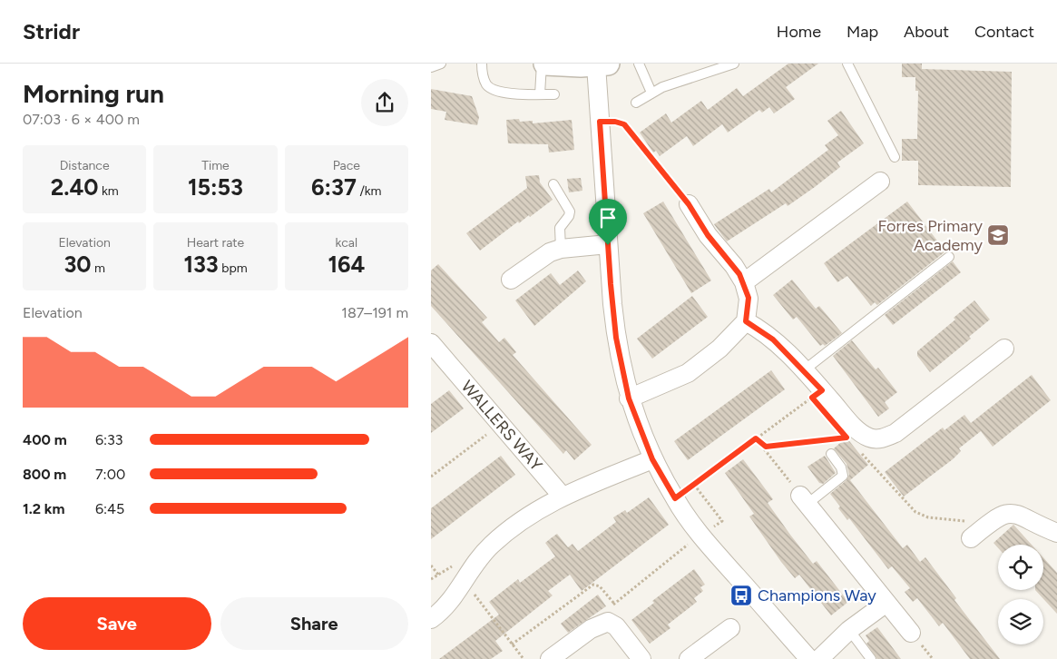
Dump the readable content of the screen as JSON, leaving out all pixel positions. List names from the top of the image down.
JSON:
{
  "streets": {
    "street": ["WALLERS WAY"]
  },
  "places": {
    "school or university": ["Forres Primary Academy"],
    "bus stop": ["Champions Way"]
  },
  "page": {
    "header": "Stridr",
    "nav": [
      "Home",
      "Map",
      "About",
      "Contact"
    ],
    "heading": ["Morning run", "07:03 · 6 × 400 m"],
    "stats": [
      ["Distance", "2.40 km"],
      ["Time", "15:53"],
      ["Pace", "6:37 /km"],
      ["Elevation", "30 m"],
      ["Heart rate", "133 bpm"],
      ["kcal", "164"]
    ],
    "chart": ["Elevation", "187–191 m"],
    "list": [
      {
        "name": "400 m",
        "note": "6:33"
      },
      {
        "name": "800 m",
        "note": "7:00"
      },
      {
        "name": "1.2 km",
        "note": "6:45"
      }
    ],
    "buttons": ["Save", "Share"]
  }
}
